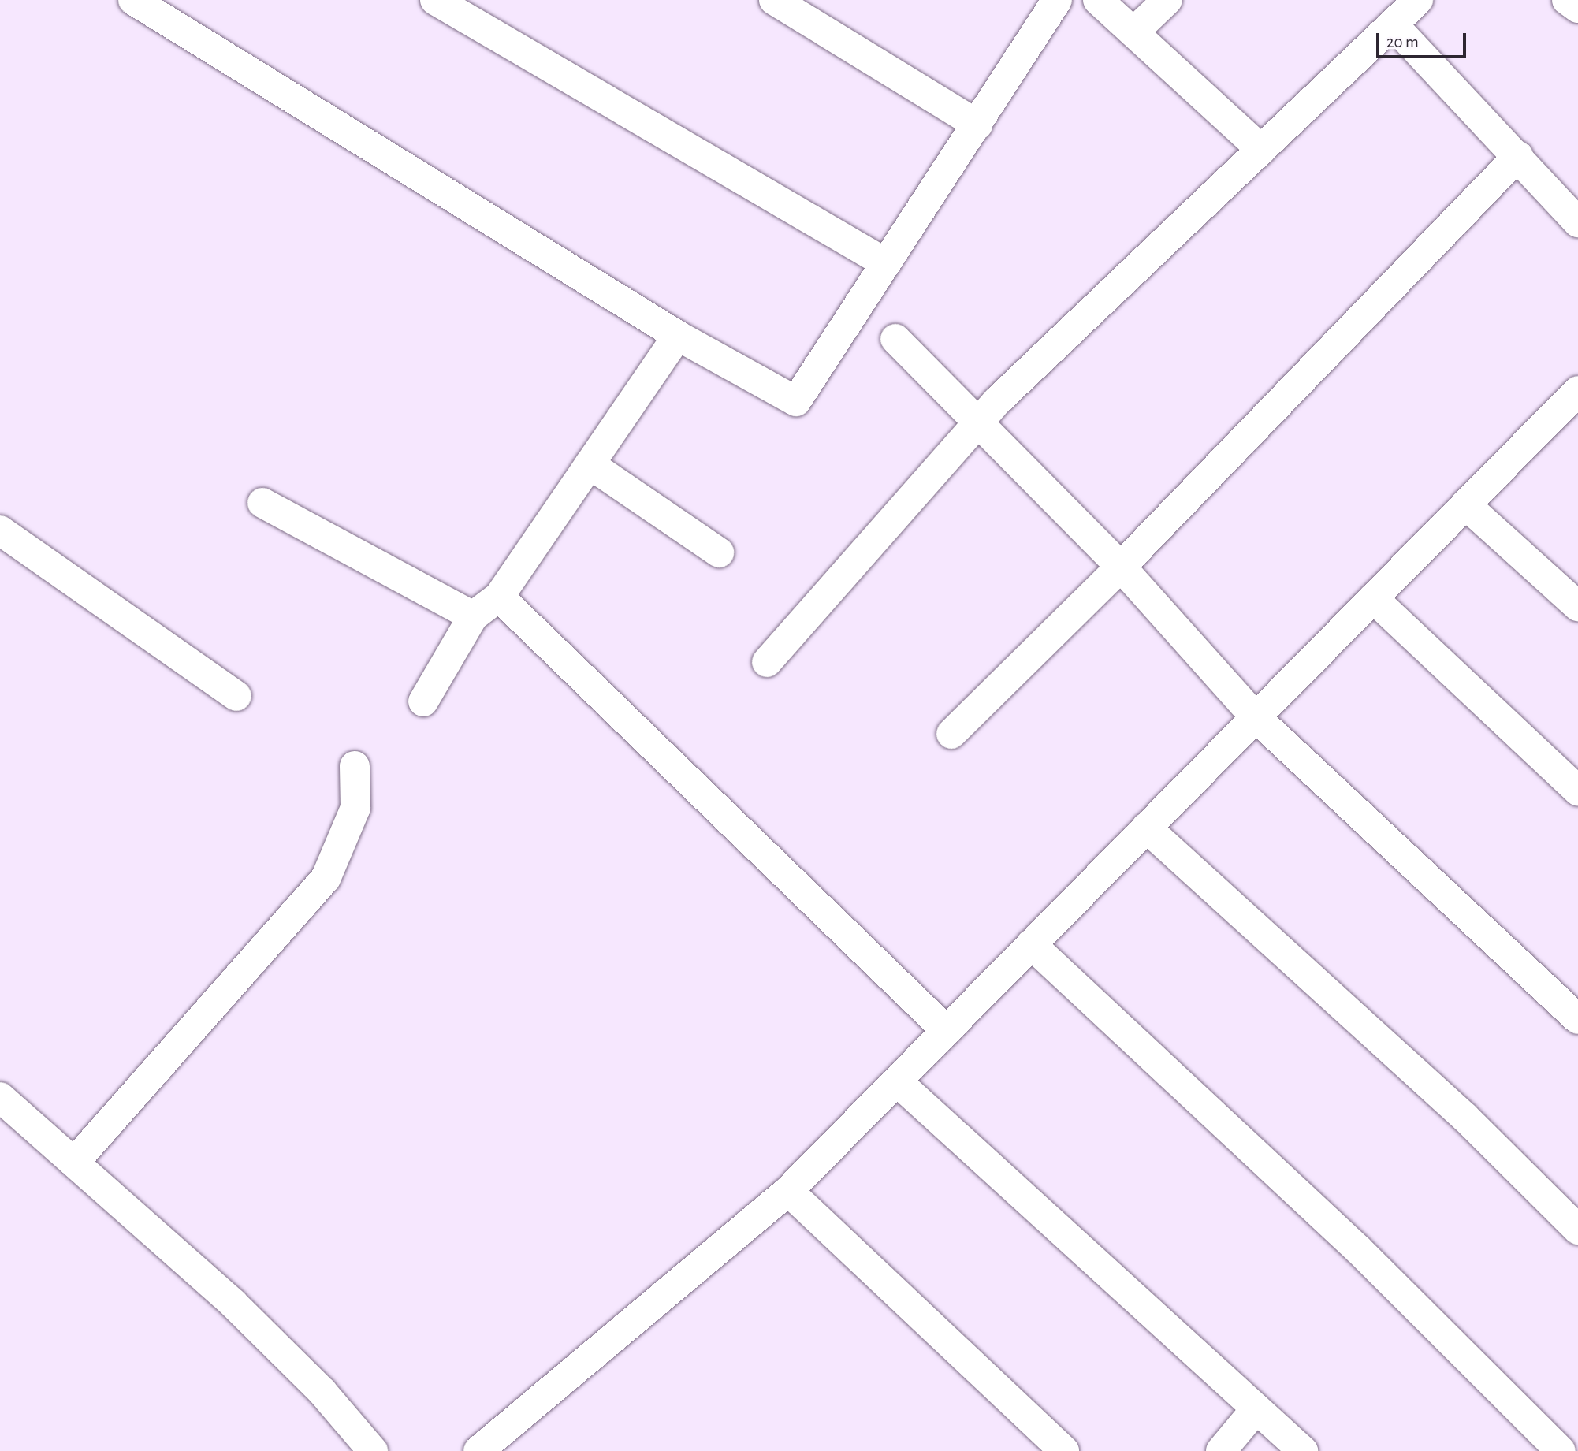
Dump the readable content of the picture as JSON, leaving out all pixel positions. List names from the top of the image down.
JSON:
{
  "scale_bar": "20 m"
}
